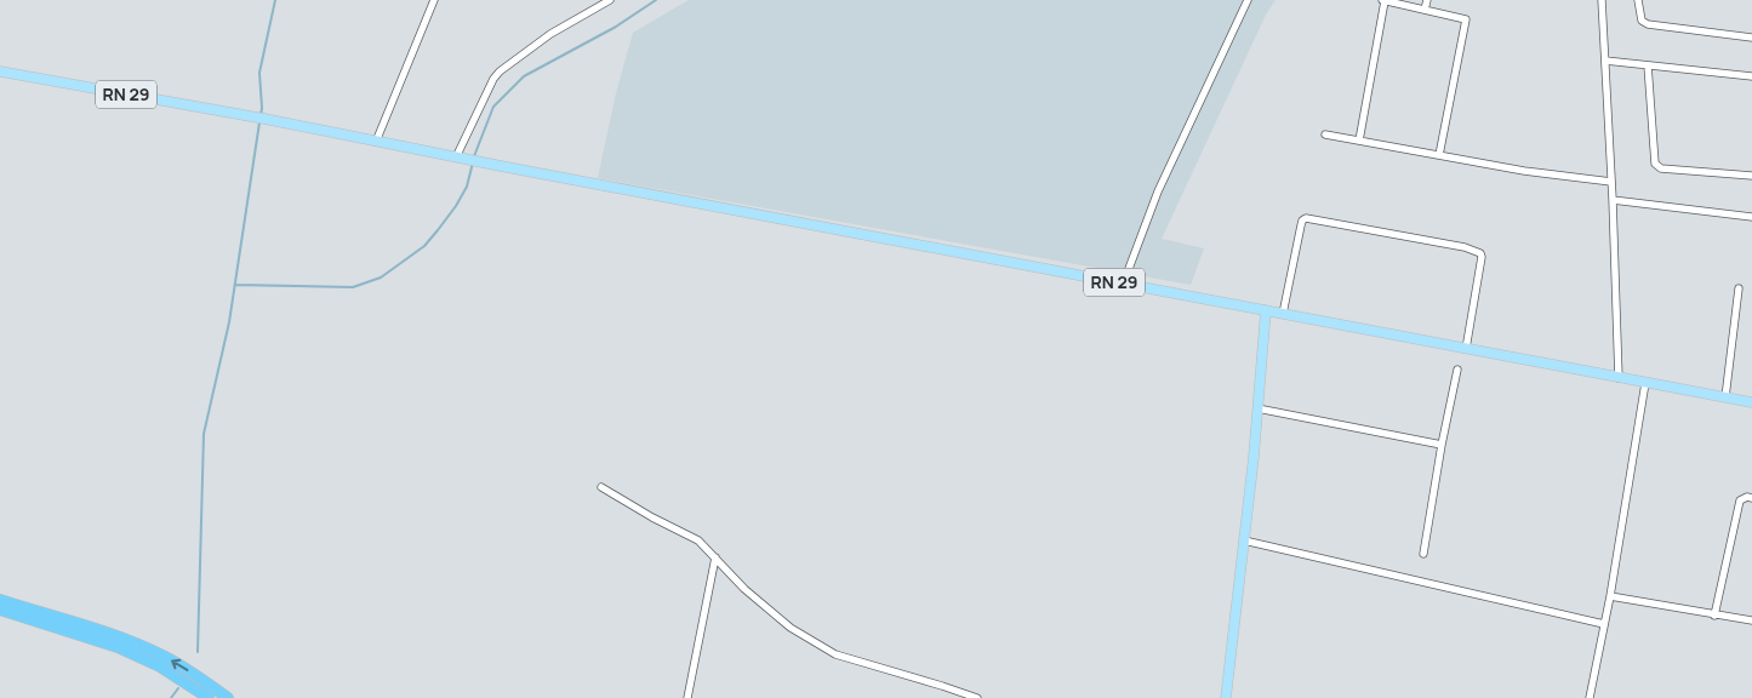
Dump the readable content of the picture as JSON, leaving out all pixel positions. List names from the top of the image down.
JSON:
{
  "streets": {
    "main road": ["RN 29"]
  }
}
